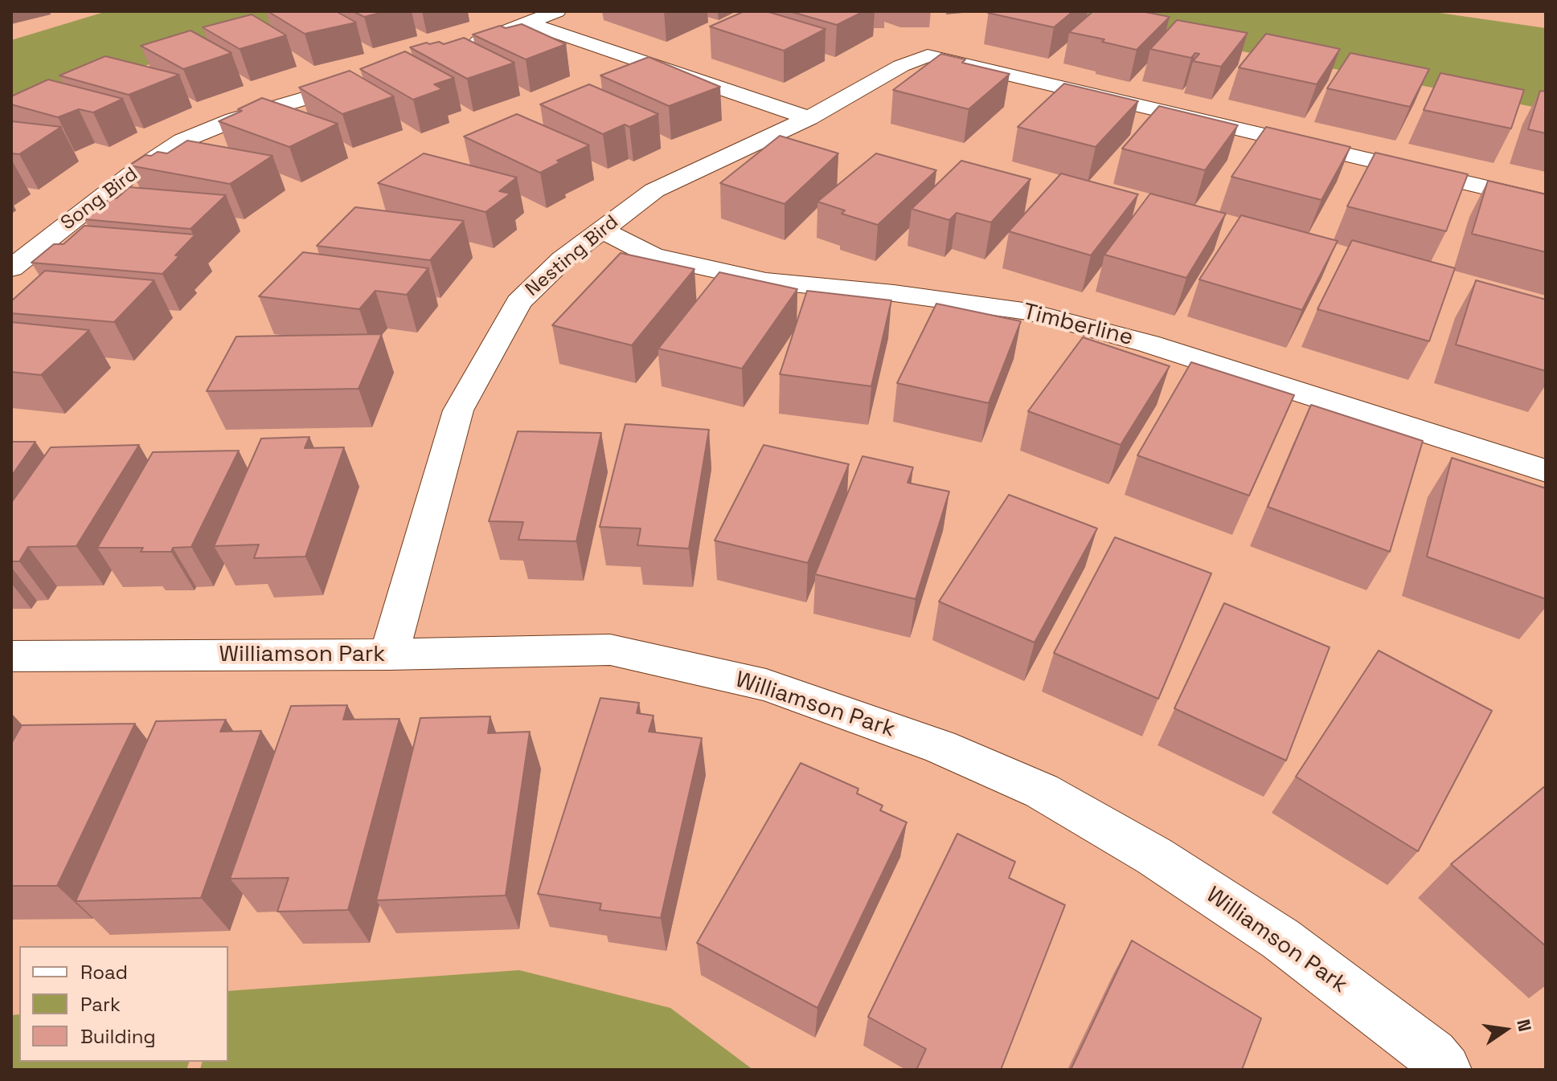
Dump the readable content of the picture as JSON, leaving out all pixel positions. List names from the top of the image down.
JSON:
{
  "streets": {
    "street": [
      "Song Bird",
      "Nesting Bird",
      "Timberline",
      "Williamson Park"
    ]
  },
  "crossings": [
    ["Nesting Bird", "Timberline"],
    ["Nesting Bird", "Williamson Park"]
  ],
  "legend": ["Road", "Park", "Building"],
  "north": "right"
}
